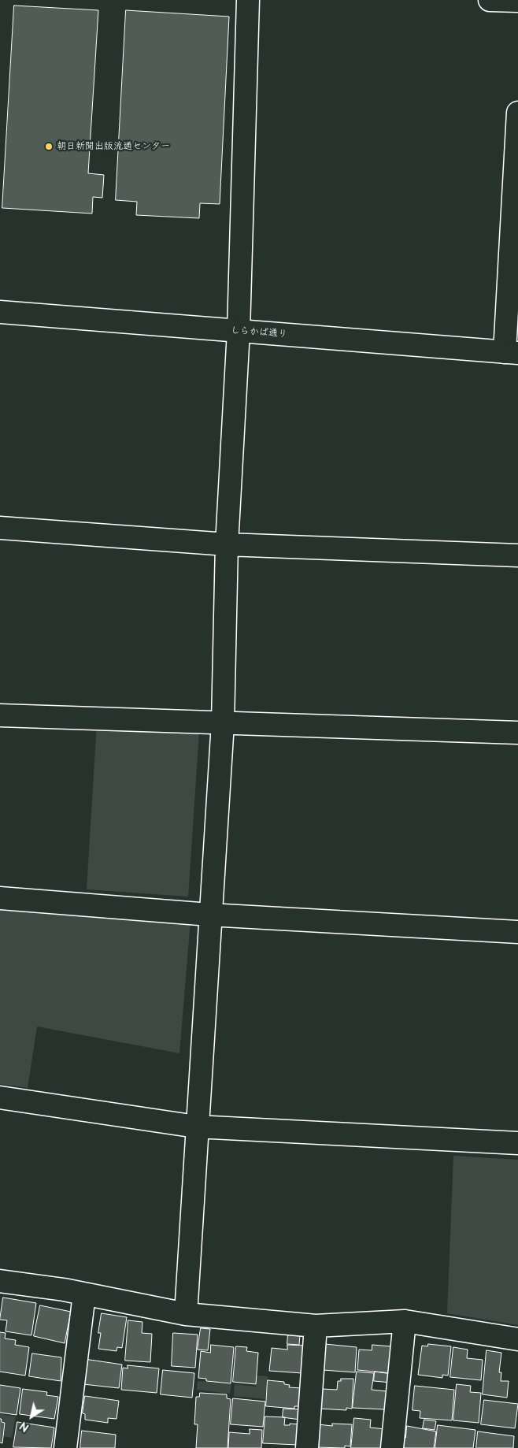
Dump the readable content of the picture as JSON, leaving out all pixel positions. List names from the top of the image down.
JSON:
{
  "streets": {
    "street": ["しらかば通り"]
  },
  "places": ["朝日新聞出版流通センター"],
  "north": "bottom left"
}
